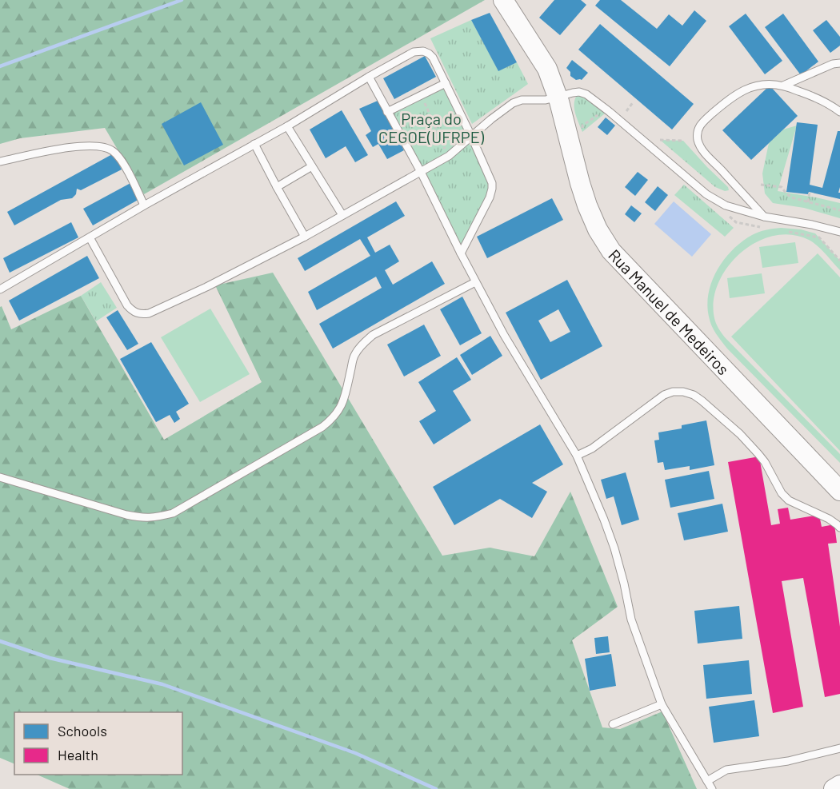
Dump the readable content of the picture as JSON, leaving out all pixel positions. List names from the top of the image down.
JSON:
{
  "streets": {
    "main road": ["Rua Manuel de Medeiros"]
  },
  "parks": ["Praça do CEGOE(UFRPE)"],
  "legend": ["Schools", "Health"]
}
